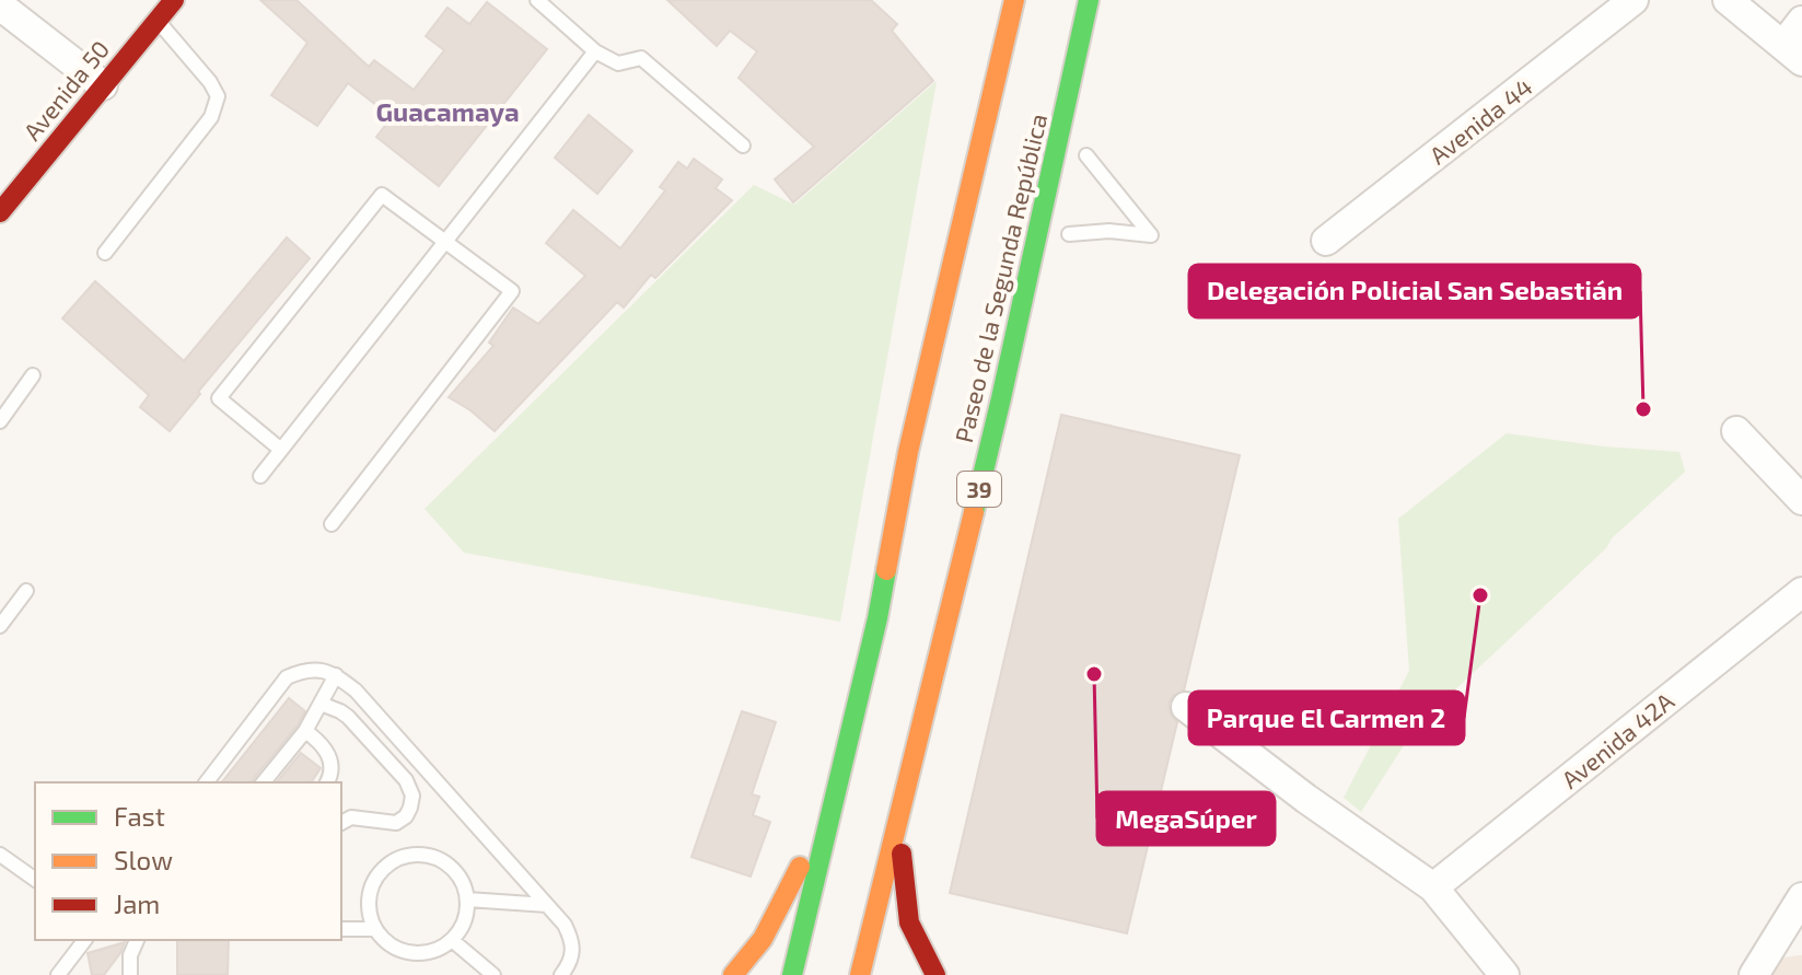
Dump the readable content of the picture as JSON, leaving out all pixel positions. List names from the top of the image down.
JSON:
{
  "streets": {
    "main road": ["Avenida 50", "Paseo de la Segunda República", "39"],
    "street": ["Avenida 44", "Avenida 42A"]
  },
  "districts": ["Guacamaya"],
  "places": ["Delegación Policial San Sebastián", "Parque El Carmen 2", "MegaSúper"],
  "legend": ["Fast", "Slow", "Jam"]
}
